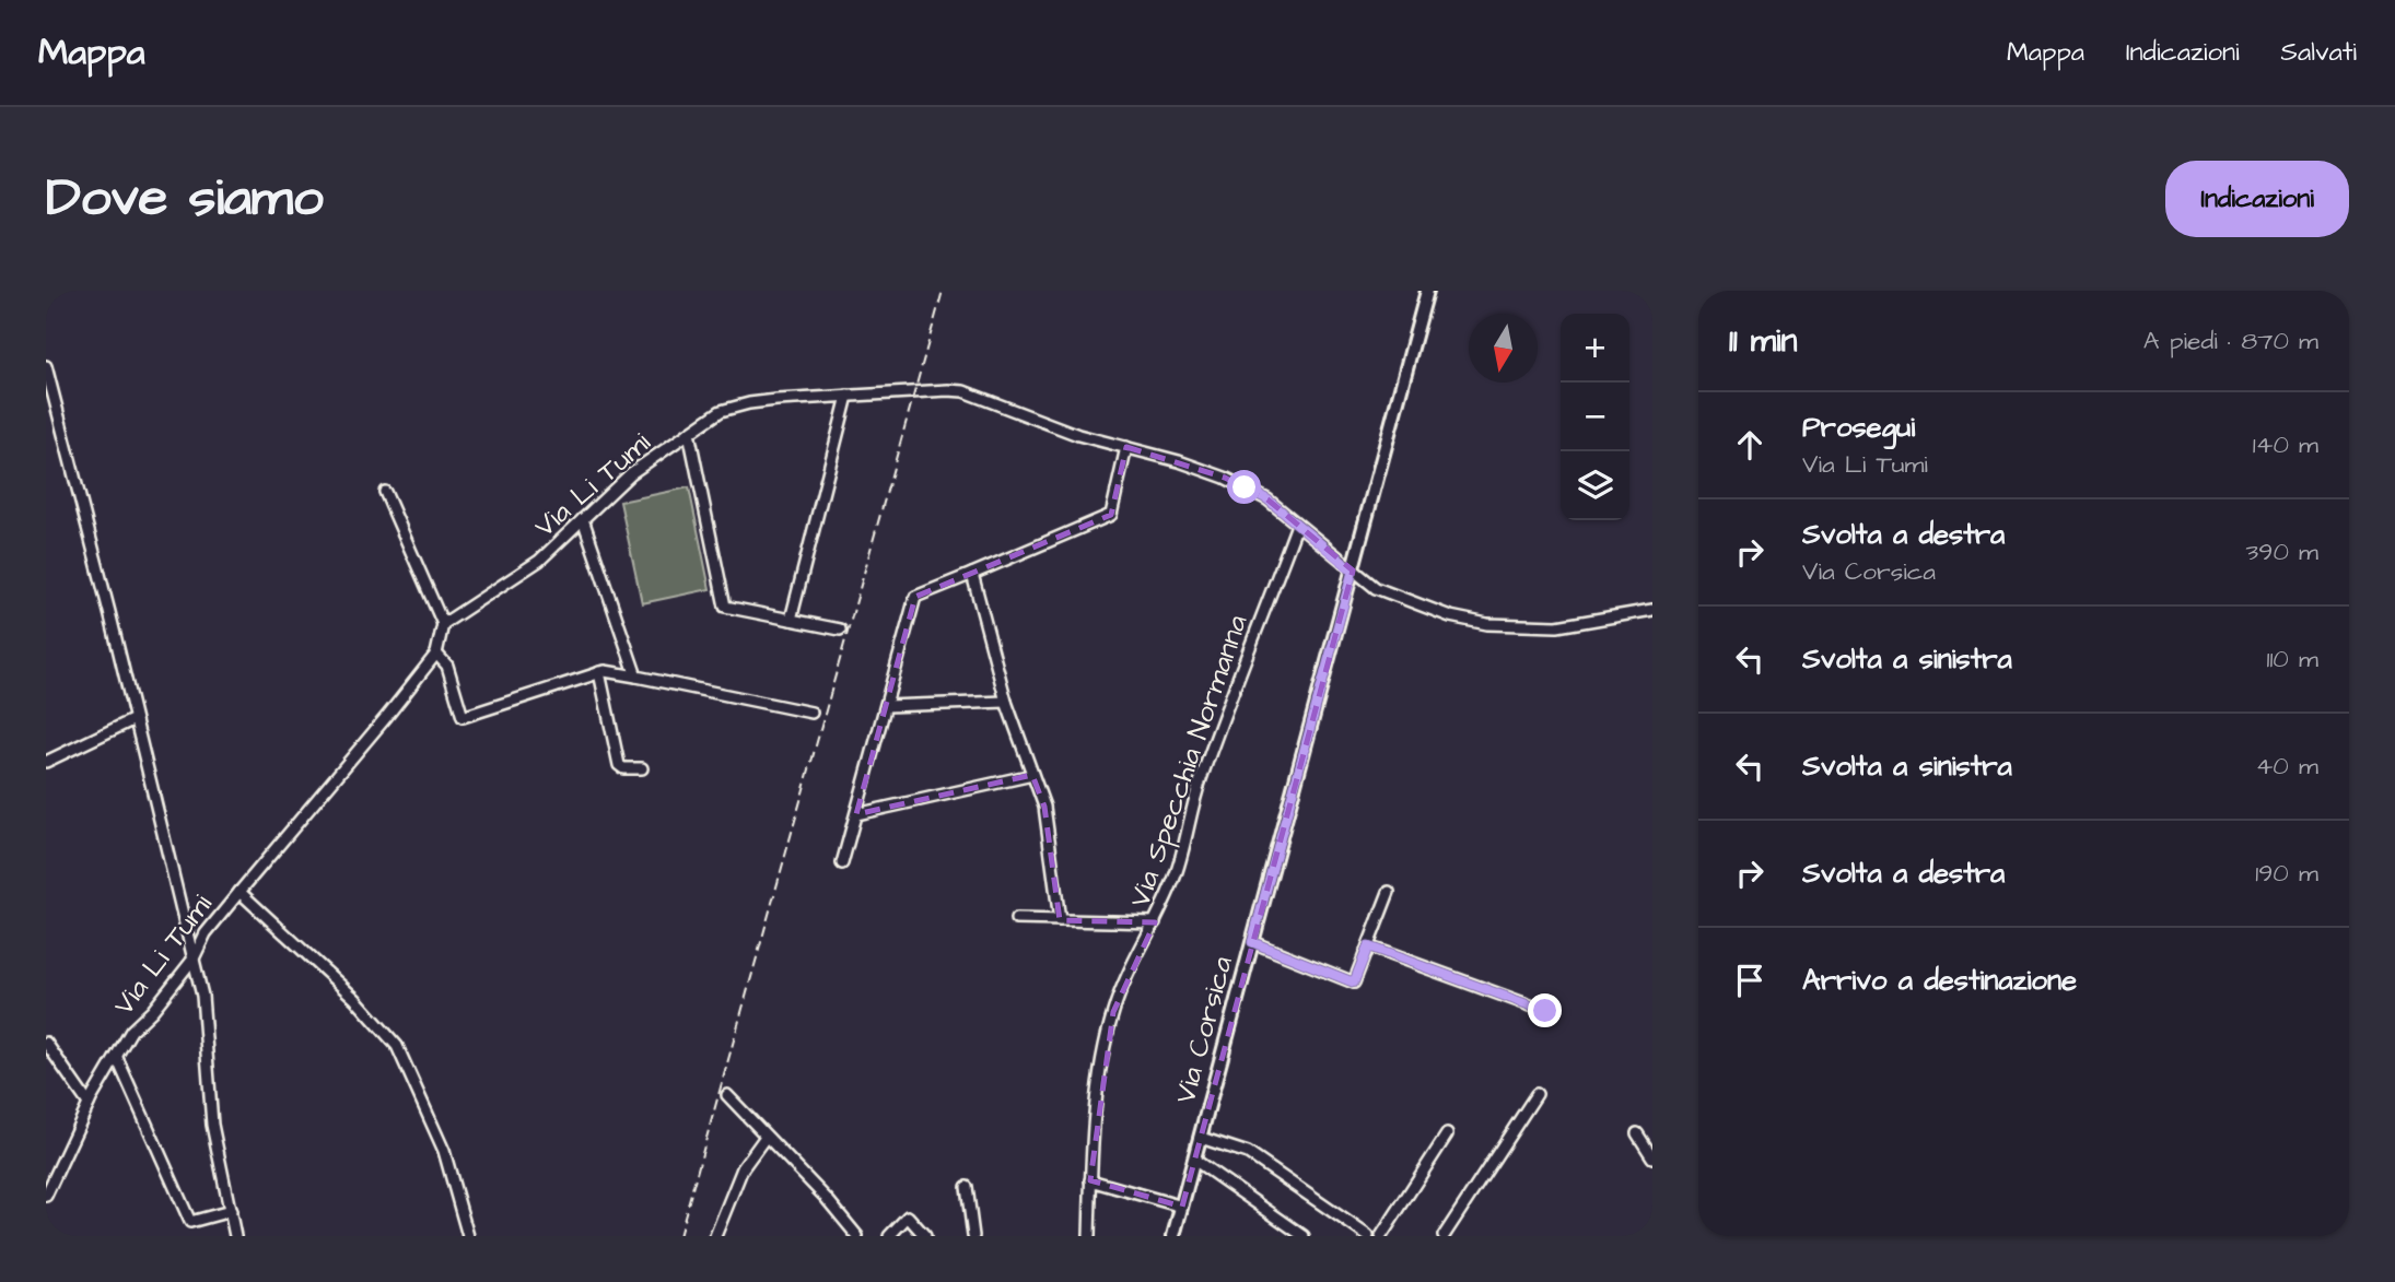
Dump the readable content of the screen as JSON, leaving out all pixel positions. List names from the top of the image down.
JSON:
{
  "streets": {
    "main road": ["Via Corsica"],
    "street": ["Via Li Tumi", "Via Specchia Normanna"]
  },
  "crossings": [
    ["Via Li Tumi", "Via Specchia Normanna"],
    ["Via Li Tumi", "Via Corsica"]
  ],
  "north": "bottom",
  "page": {
    "header": "Mappa",
    "nav": ["Mappa", "Indicazioni", "Salvati"],
    "buttons": "Indicazioni",
    "title": "Dove siamo",
    "heading": ["11 min", "A piedi · 870 m"],
    "map_buttons": ["+", "−"],
    "list": [
      ["Prosegui", "Via Li Tumi", "140 m"],
      ["Svolta a destra", "Via Corsica", "390 m"],
      ["Svolta a sinistra", "110 m"],
      ["Svolta a sinistra", "40 m"],
      ["Svolta a destra", "190 m"],
      "Arrivo a destinazione"
    ]
  }
}
